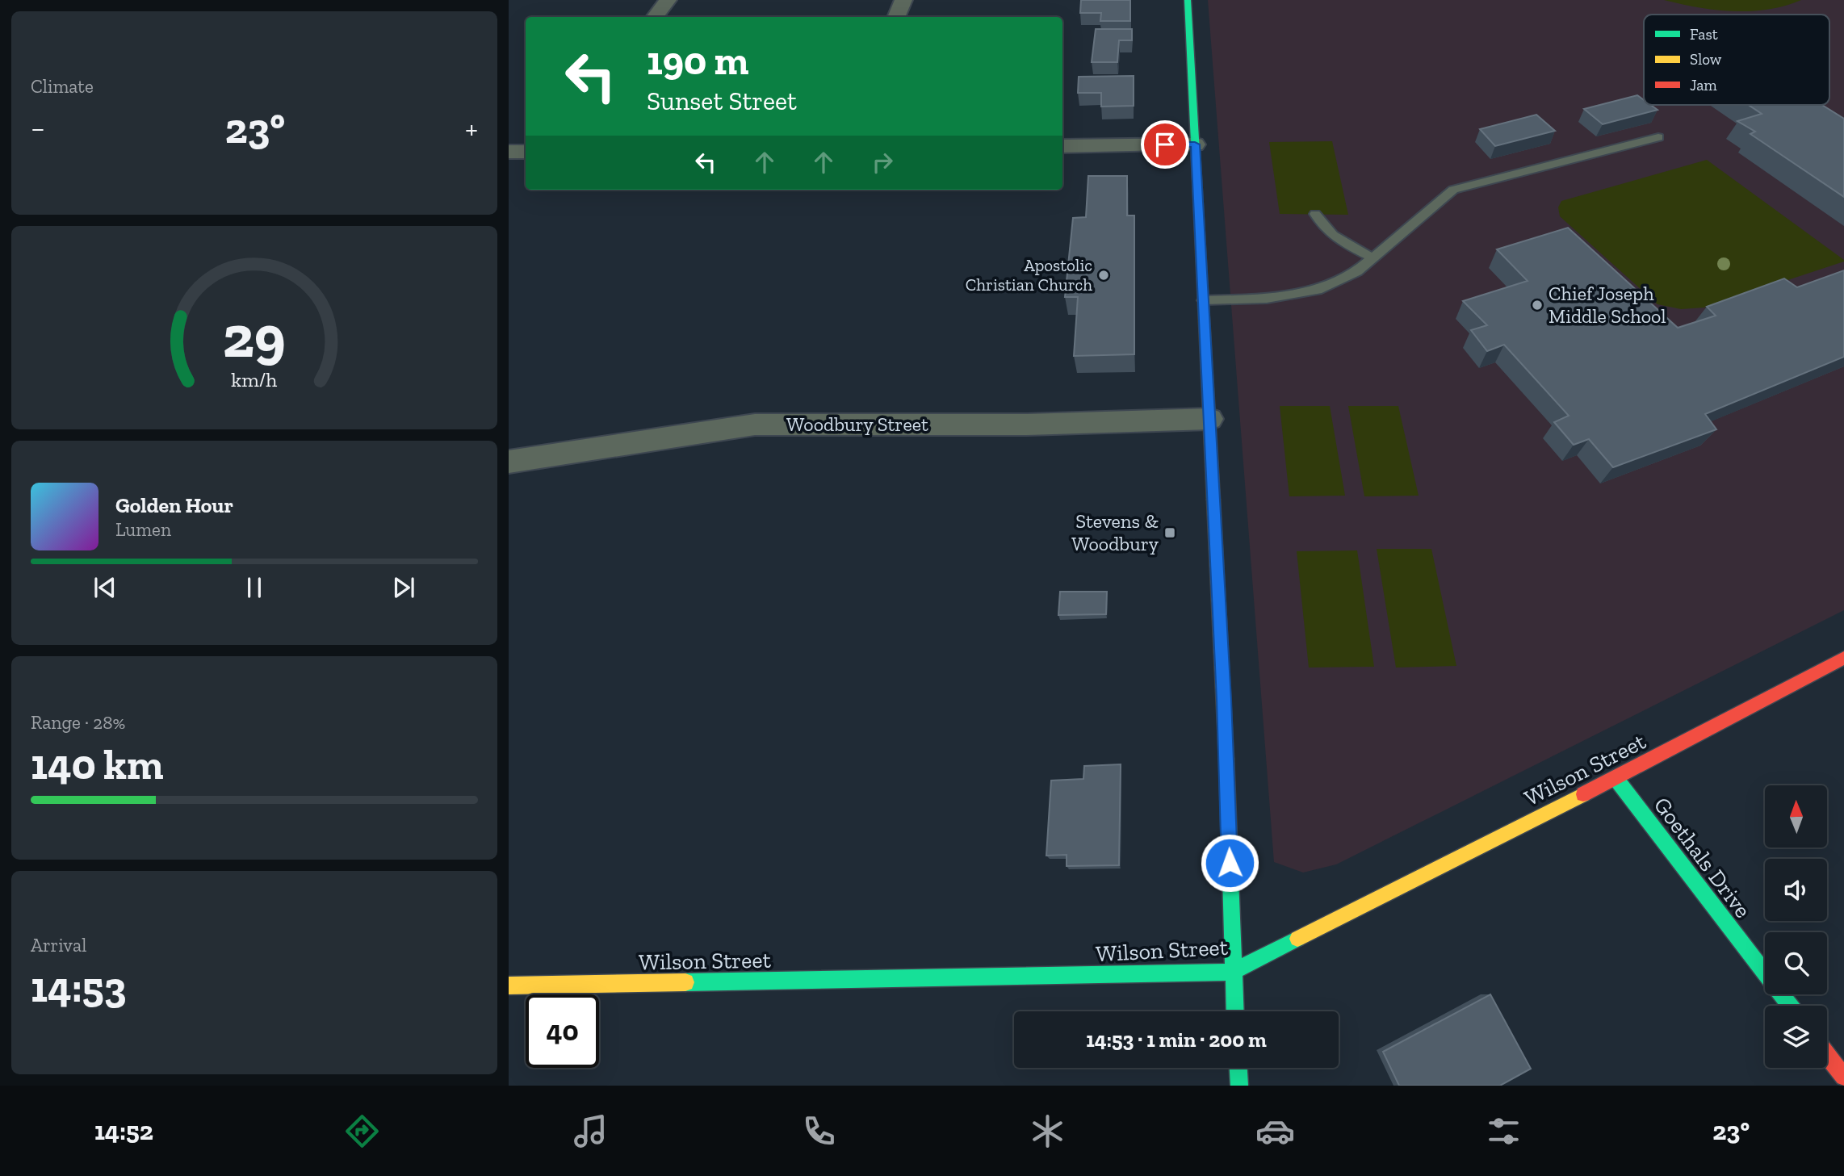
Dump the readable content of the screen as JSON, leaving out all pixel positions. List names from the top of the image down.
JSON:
{
  "streets": {
    "street": ["Woodbury Street", "Wilson Street", "Goethals Drive"]
  },
  "crossings": [
    ["Wilson Street", "Goethals Drive"]
  ],
  "places": {
    "other": ["Apostolic Christian Church", "Chief Joseph Middle School"],
    "transit": ["Stevens & Woodbury"]
  },
  "legend": ["Fast", "Slow", "Jam"],
  "north": "top",
  "page": {
    "tile": [
      "Climate",
      ["Range · 28%", "140 km"],
      ["Arrival", "14:53"]
    ],
    "turn": ["190 m", "Sunset Street"],
    "heat": ["−", "23°", "+"],
    "song": ["Golden Hour", "Lumen"],
    "limit": "40",
    "trip": "14:53 · 1 min · 200 m",
    "tabs": ["14:52", "23°"],
    "gauge": ["29", "km/h"]
  }
}
